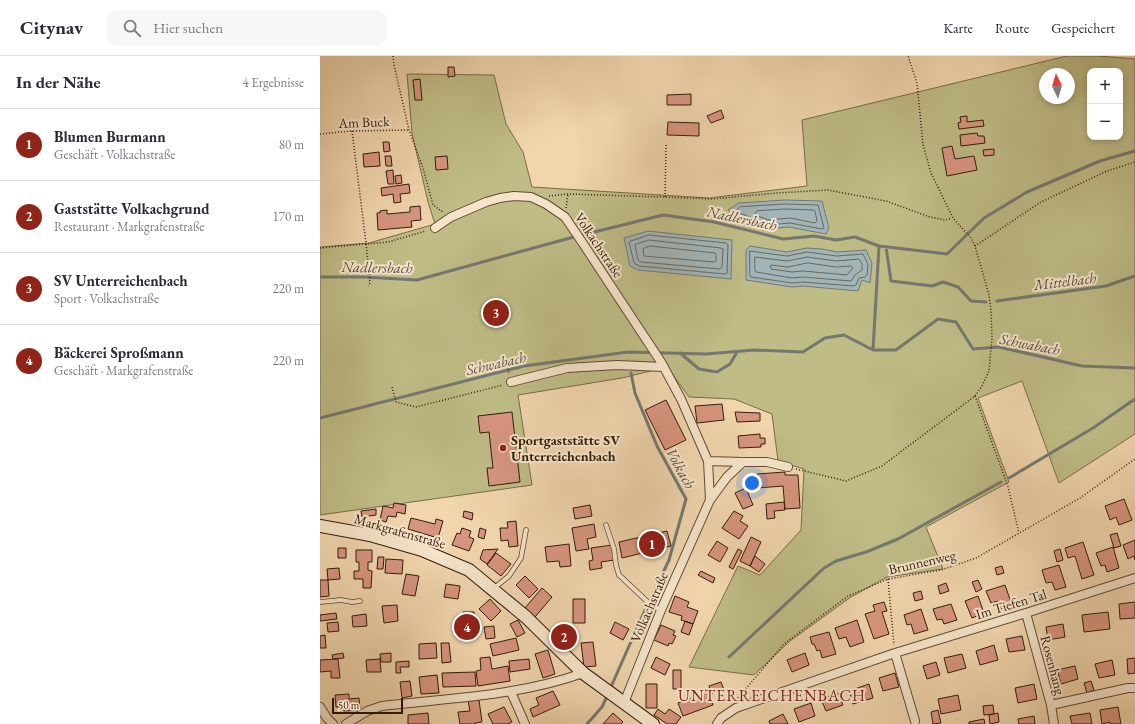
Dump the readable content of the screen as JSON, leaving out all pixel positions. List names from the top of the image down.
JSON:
{
  "streets": {
    "main road": ["Markgrafenstraße"],
    "street": ["Volkachstraße", "Im Tiefen Tal", "Rosenhang"],
    "path": ["Am Buck", "Brunnenweg"]
  },
  "crossings": [
    ["Volkachstraße", "Markgrafenstraße"],
    ["Brunnenweg", "Im Tiefen Tal"],
    ["Im Tiefen Tal", "Rosenhang"]
  ],
  "districts": ["UNTERREICHENBACH"],
  "water": [
    "Nadlersbach",
    "Mittelbach",
    "Schwabach",
    "Volkach"
  ],
  "places": ["Sportgaststätte SV Unterreichenbach"],
  "scale_bar": "50 m",
  "north": "top",
  "page": {
    "header": "Citynav",
    "search": "Hier suchen",
    "nav": ["Karte", "Route", "Gespeichert"],
    "heading": ["In der Nähe", "4 Ergebnisse"],
    "map_buttons": ["+", "−"],
    "list": [
      {
        "mark": "1",
        "name": "Blumen Burmann",
        "note": "Geschäft · Volkachstraße",
        "value": "80 m"
      },
      {
        "mark": "2",
        "name": "Gaststätte Volkachgrund",
        "note": "Restaurant · Markgrafenstraße",
        "value": "170 m"
      },
      {
        "mark": "3",
        "name": "SV Unterreichenbach",
        "note": "Sport · Volkachstraße",
        "value": "220 m"
      },
      {
        "mark": "4",
        "name": "Bäckerei Sproßmann",
        "note": "Geschäft · Markgrafenstraße",
        "value": "220 m"
      }
    ],
    "pins": [
      "3",
      "1",
      "4",
      "2"
    ],
    "scale": "50 m"
  }
}
